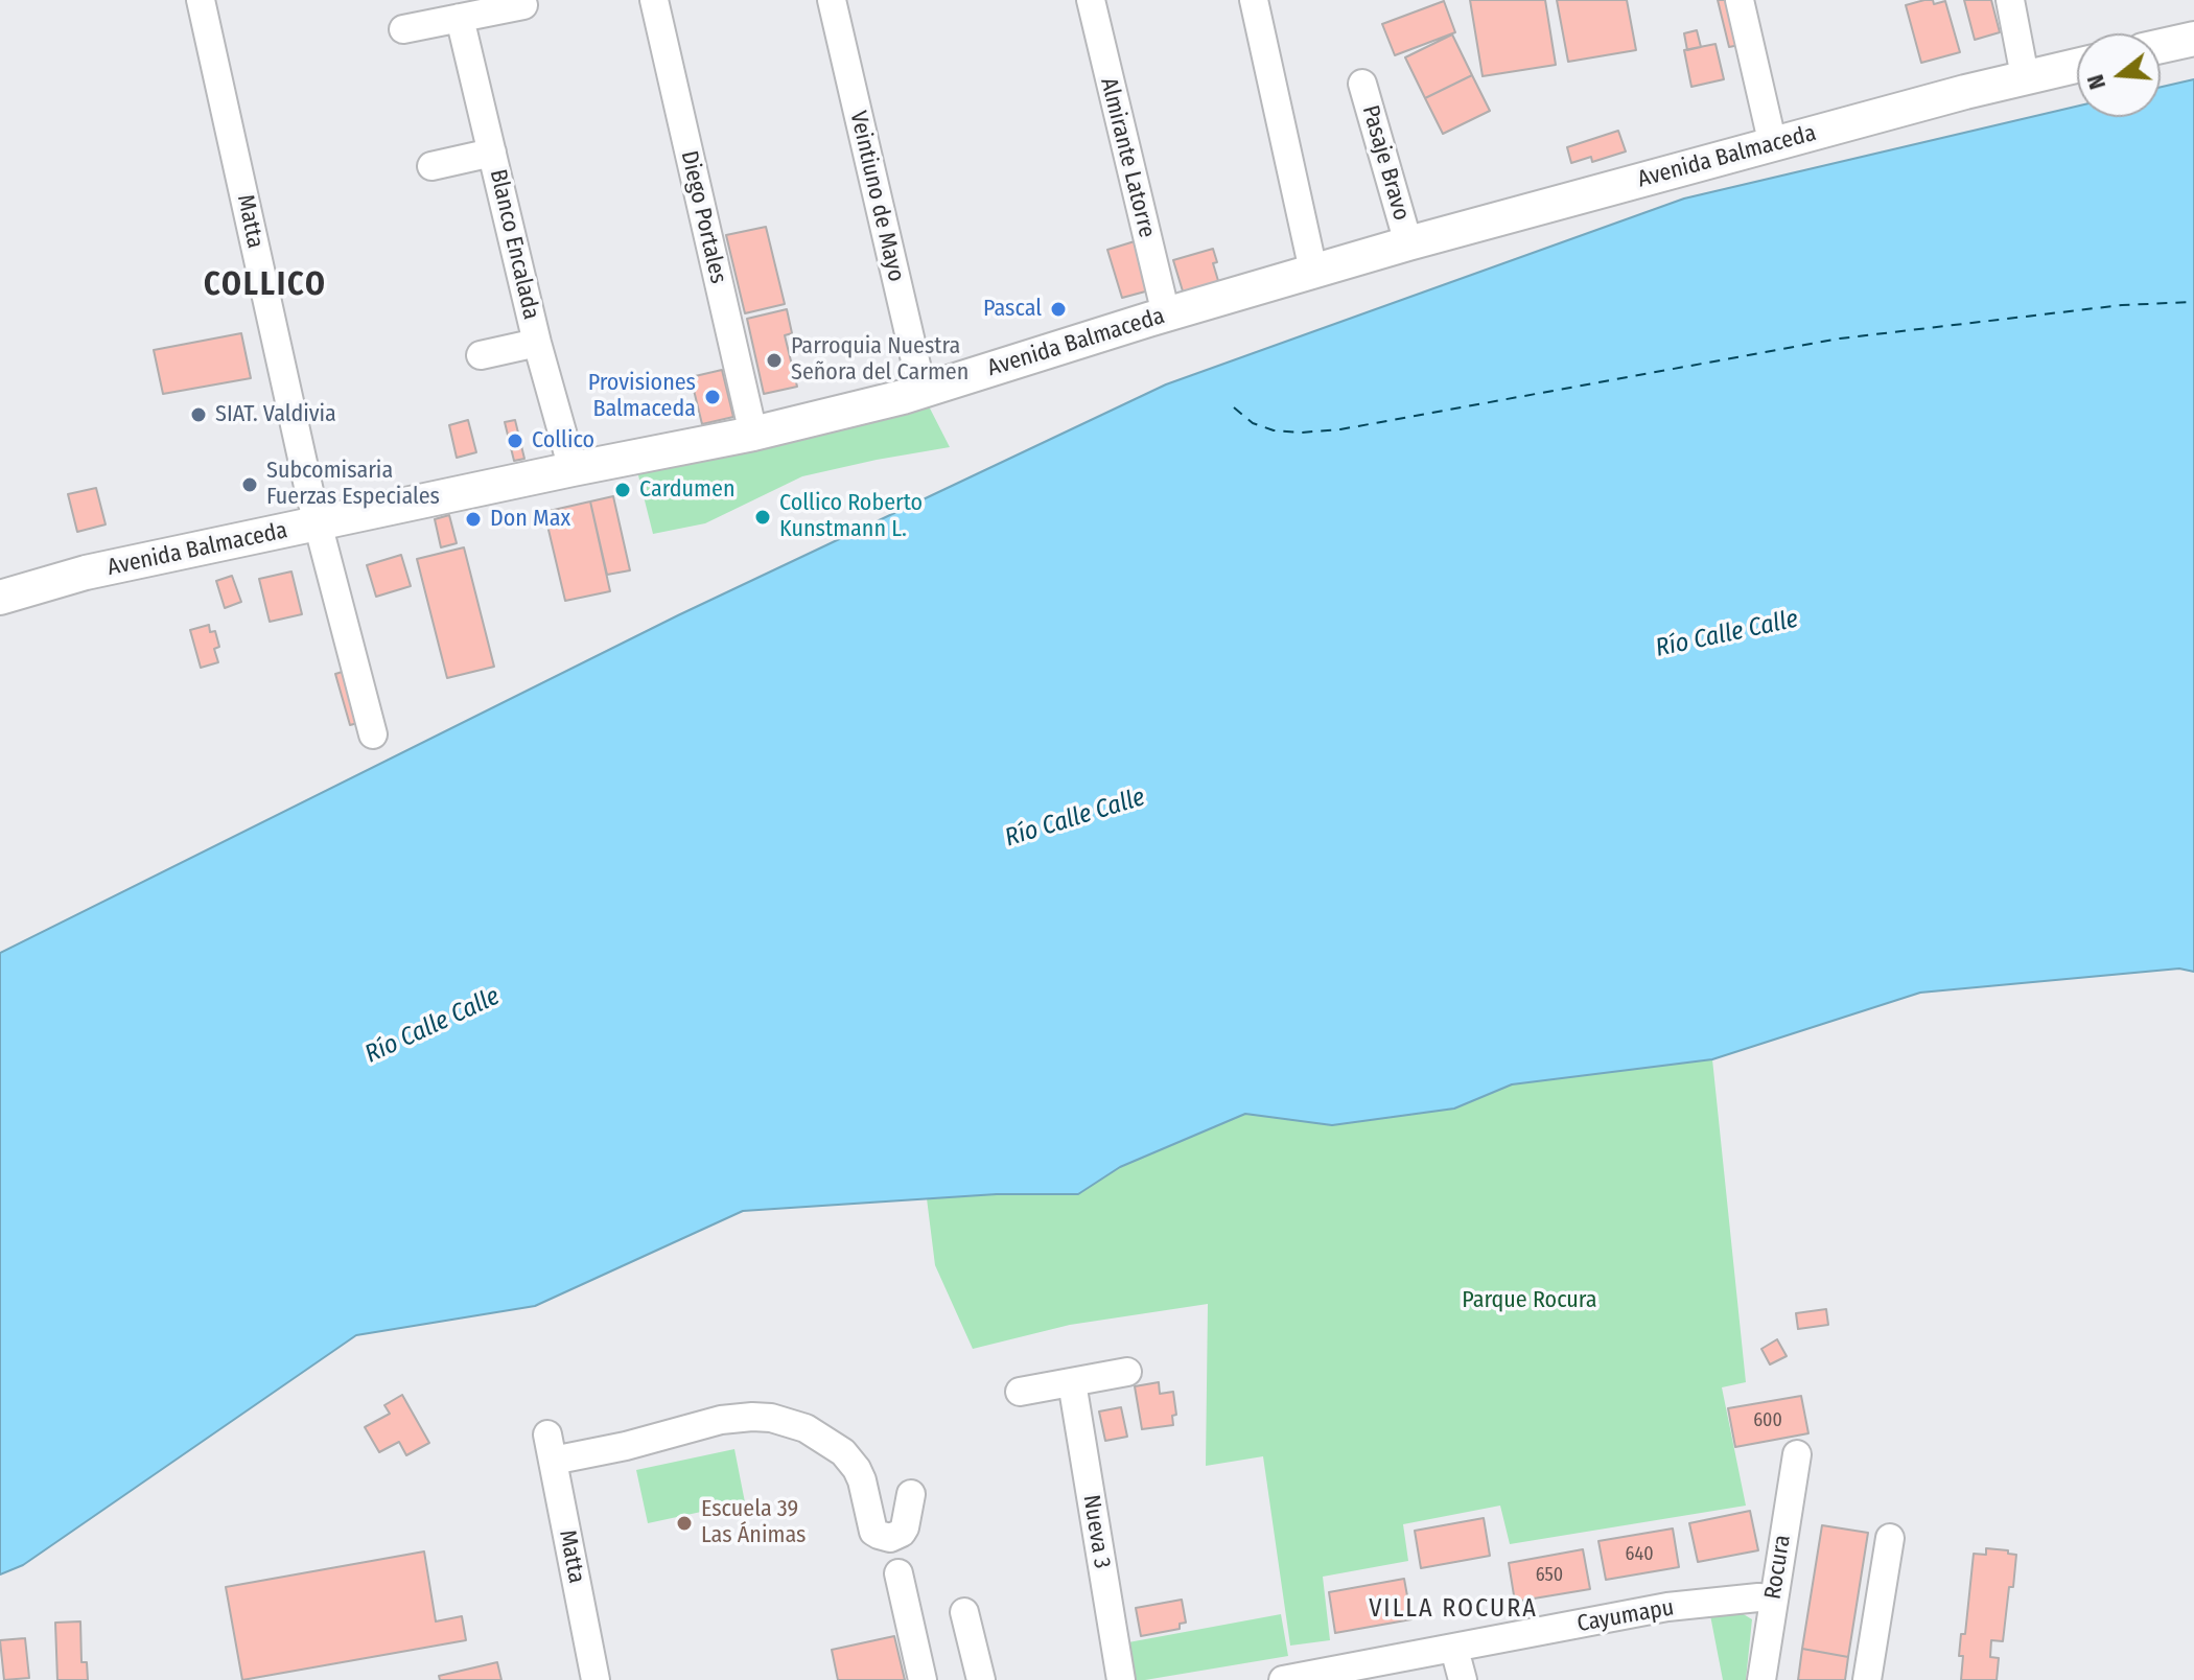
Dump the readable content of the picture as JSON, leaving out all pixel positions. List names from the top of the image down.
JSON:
{
  "streets": {
    "main road": ["Avenida Balmaceda"],
    "street": [
      "Almirante Latorre",
      "Pasaje Bravo",
      "Veintiuno de Mayo",
      "Diego Portales",
      "Matta",
      "Blanco Encalada",
      "Nueva 3",
      "Rocura",
      "Cayumapu"
    ]
  },
  "crossings": [
    ["Avenida Balmaceda", "Almirante Latorre"],
    ["Avenida Balmaceda", "Pasaje Bravo"],
    ["Avenida Balmaceda", "Veintiuno de Mayo"],
    ["Avenida Balmaceda", "Diego Portales"],
    ["Avenida Balmaceda", "Matta"],
    ["Avenida Balmaceda", "Blanco Encalada"],
    ["Rocura", "Cayumapu"]
  ],
  "districts": ["COLLICO", "VILLA ROCURA"],
  "water": ["Río Calle Calle"],
  "parks": ["Parque Rocura"],
  "places": [
    "Pascal",
    "Parroquia Nuestra Señora del Carmen",
    "Provisiones Balmaceda",
    "SIAT. Valdivia",
    "Collico",
    "Subcomisaria Fuerzas Especiales",
    "Cardumen",
    "Collico Roberto Kunstmann L.",
    "Don Max",
    "Escuela 39 Las Ánimas"
  ],
  "house_numbers": ["600", "640", "650"],
  "north": "left"
}
